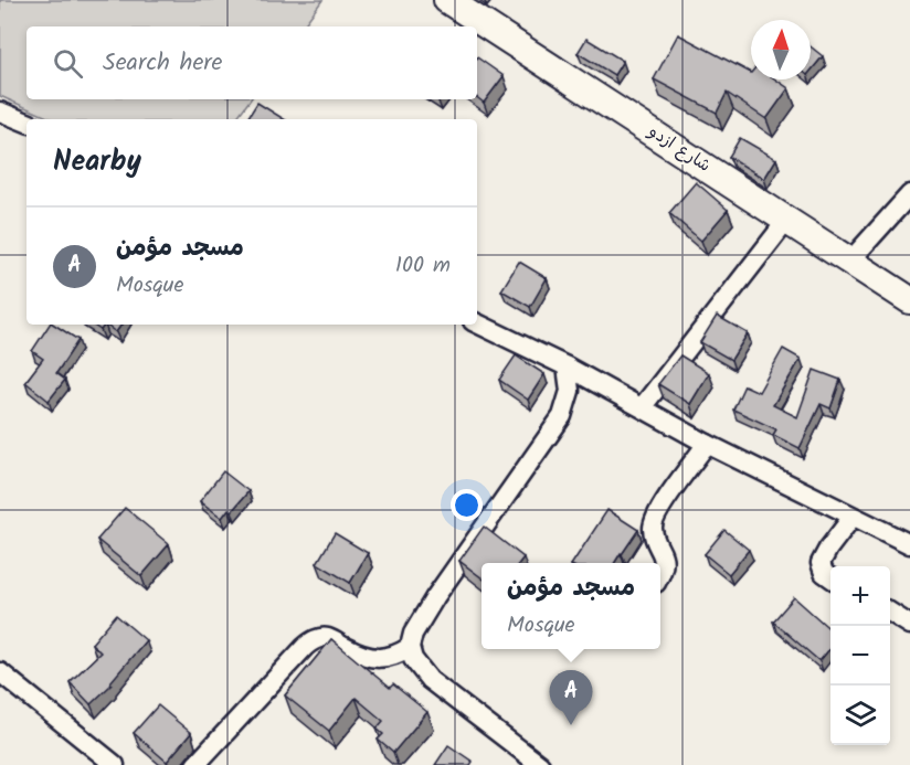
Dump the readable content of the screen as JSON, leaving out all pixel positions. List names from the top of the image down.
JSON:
{
  "streets": {
    "street": ["شارع ازدو"]
  },
  "north": "top",
  "page": {
    "search": "Search here",
    "heading": "Nearby",
    "list": [
      {
        "mark": "A",
        "name": "مسجد مؤمن",
        "note": "Mosque",
        "value": "100 m"
      }
    ],
    "popup": ["مسجد مؤمن", "Mosque"],
    "map_buttons": ["+", "−"],
    "pins": "A"
  }
}
